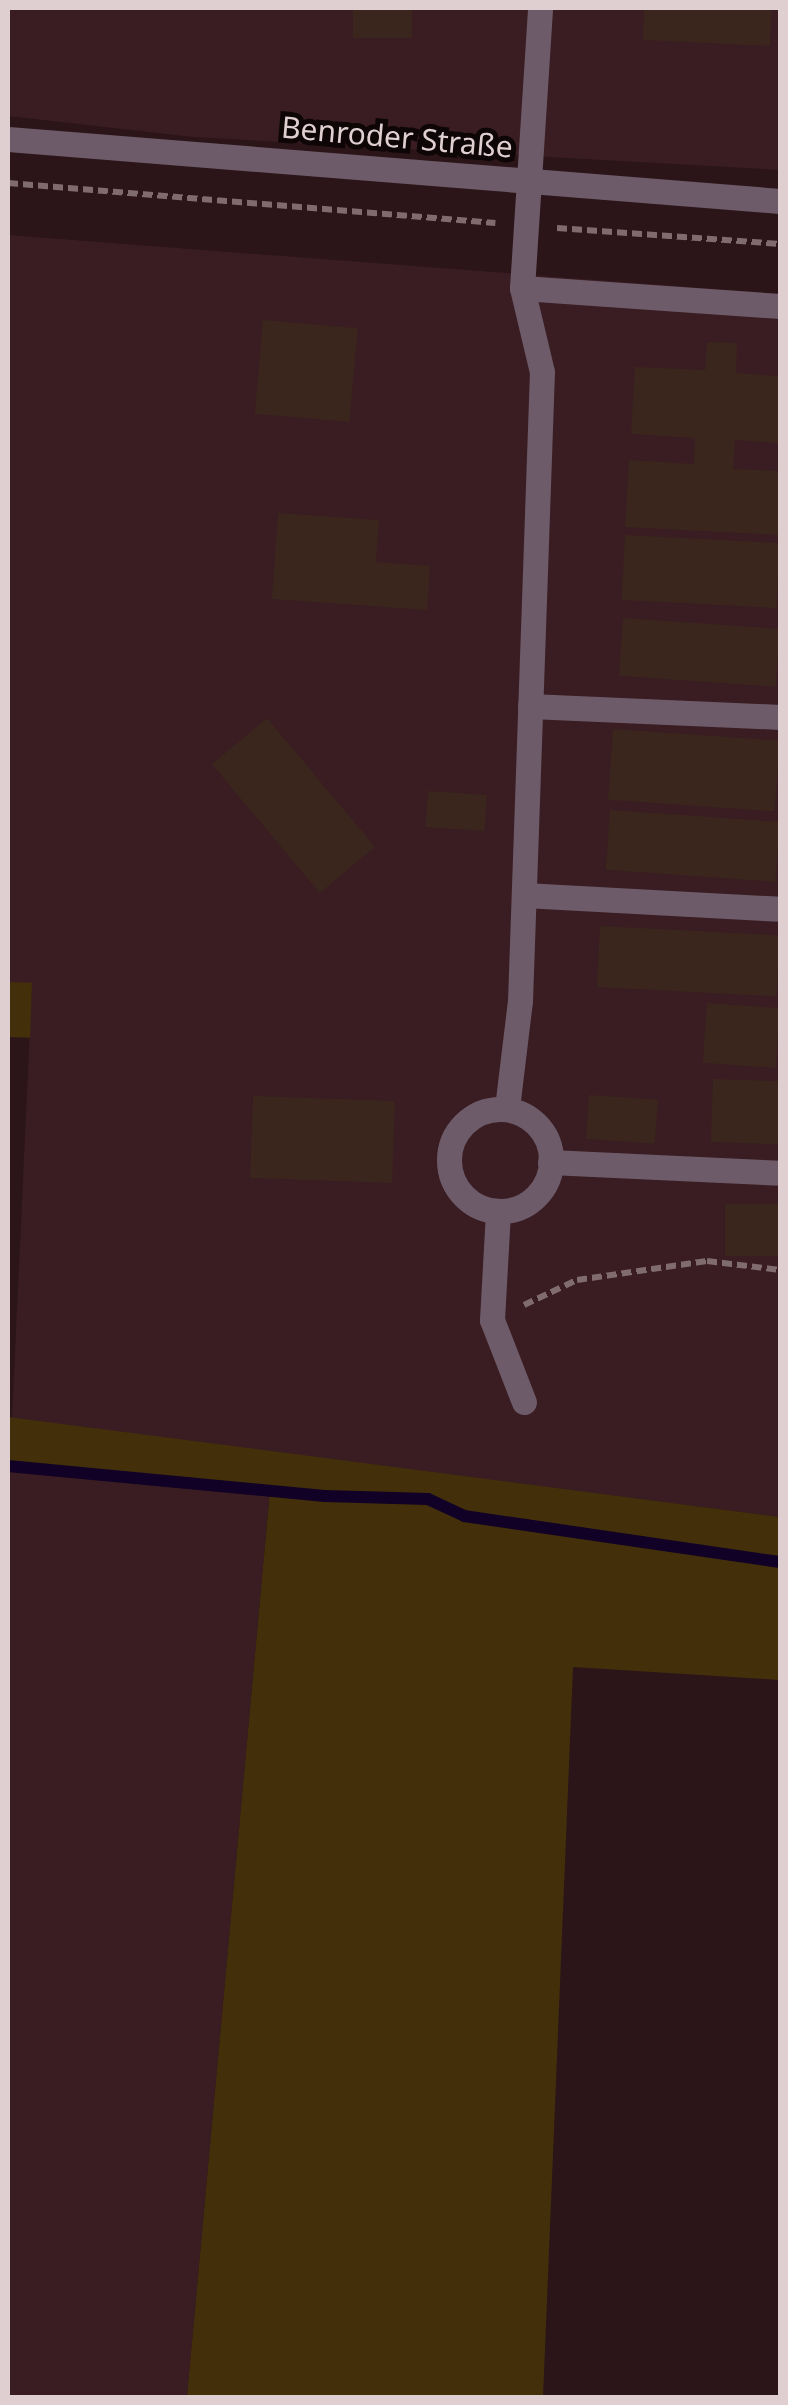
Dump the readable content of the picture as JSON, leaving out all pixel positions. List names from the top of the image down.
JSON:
{
  "streets": {
    "street": ["Benroder Straße"]
  }
}
